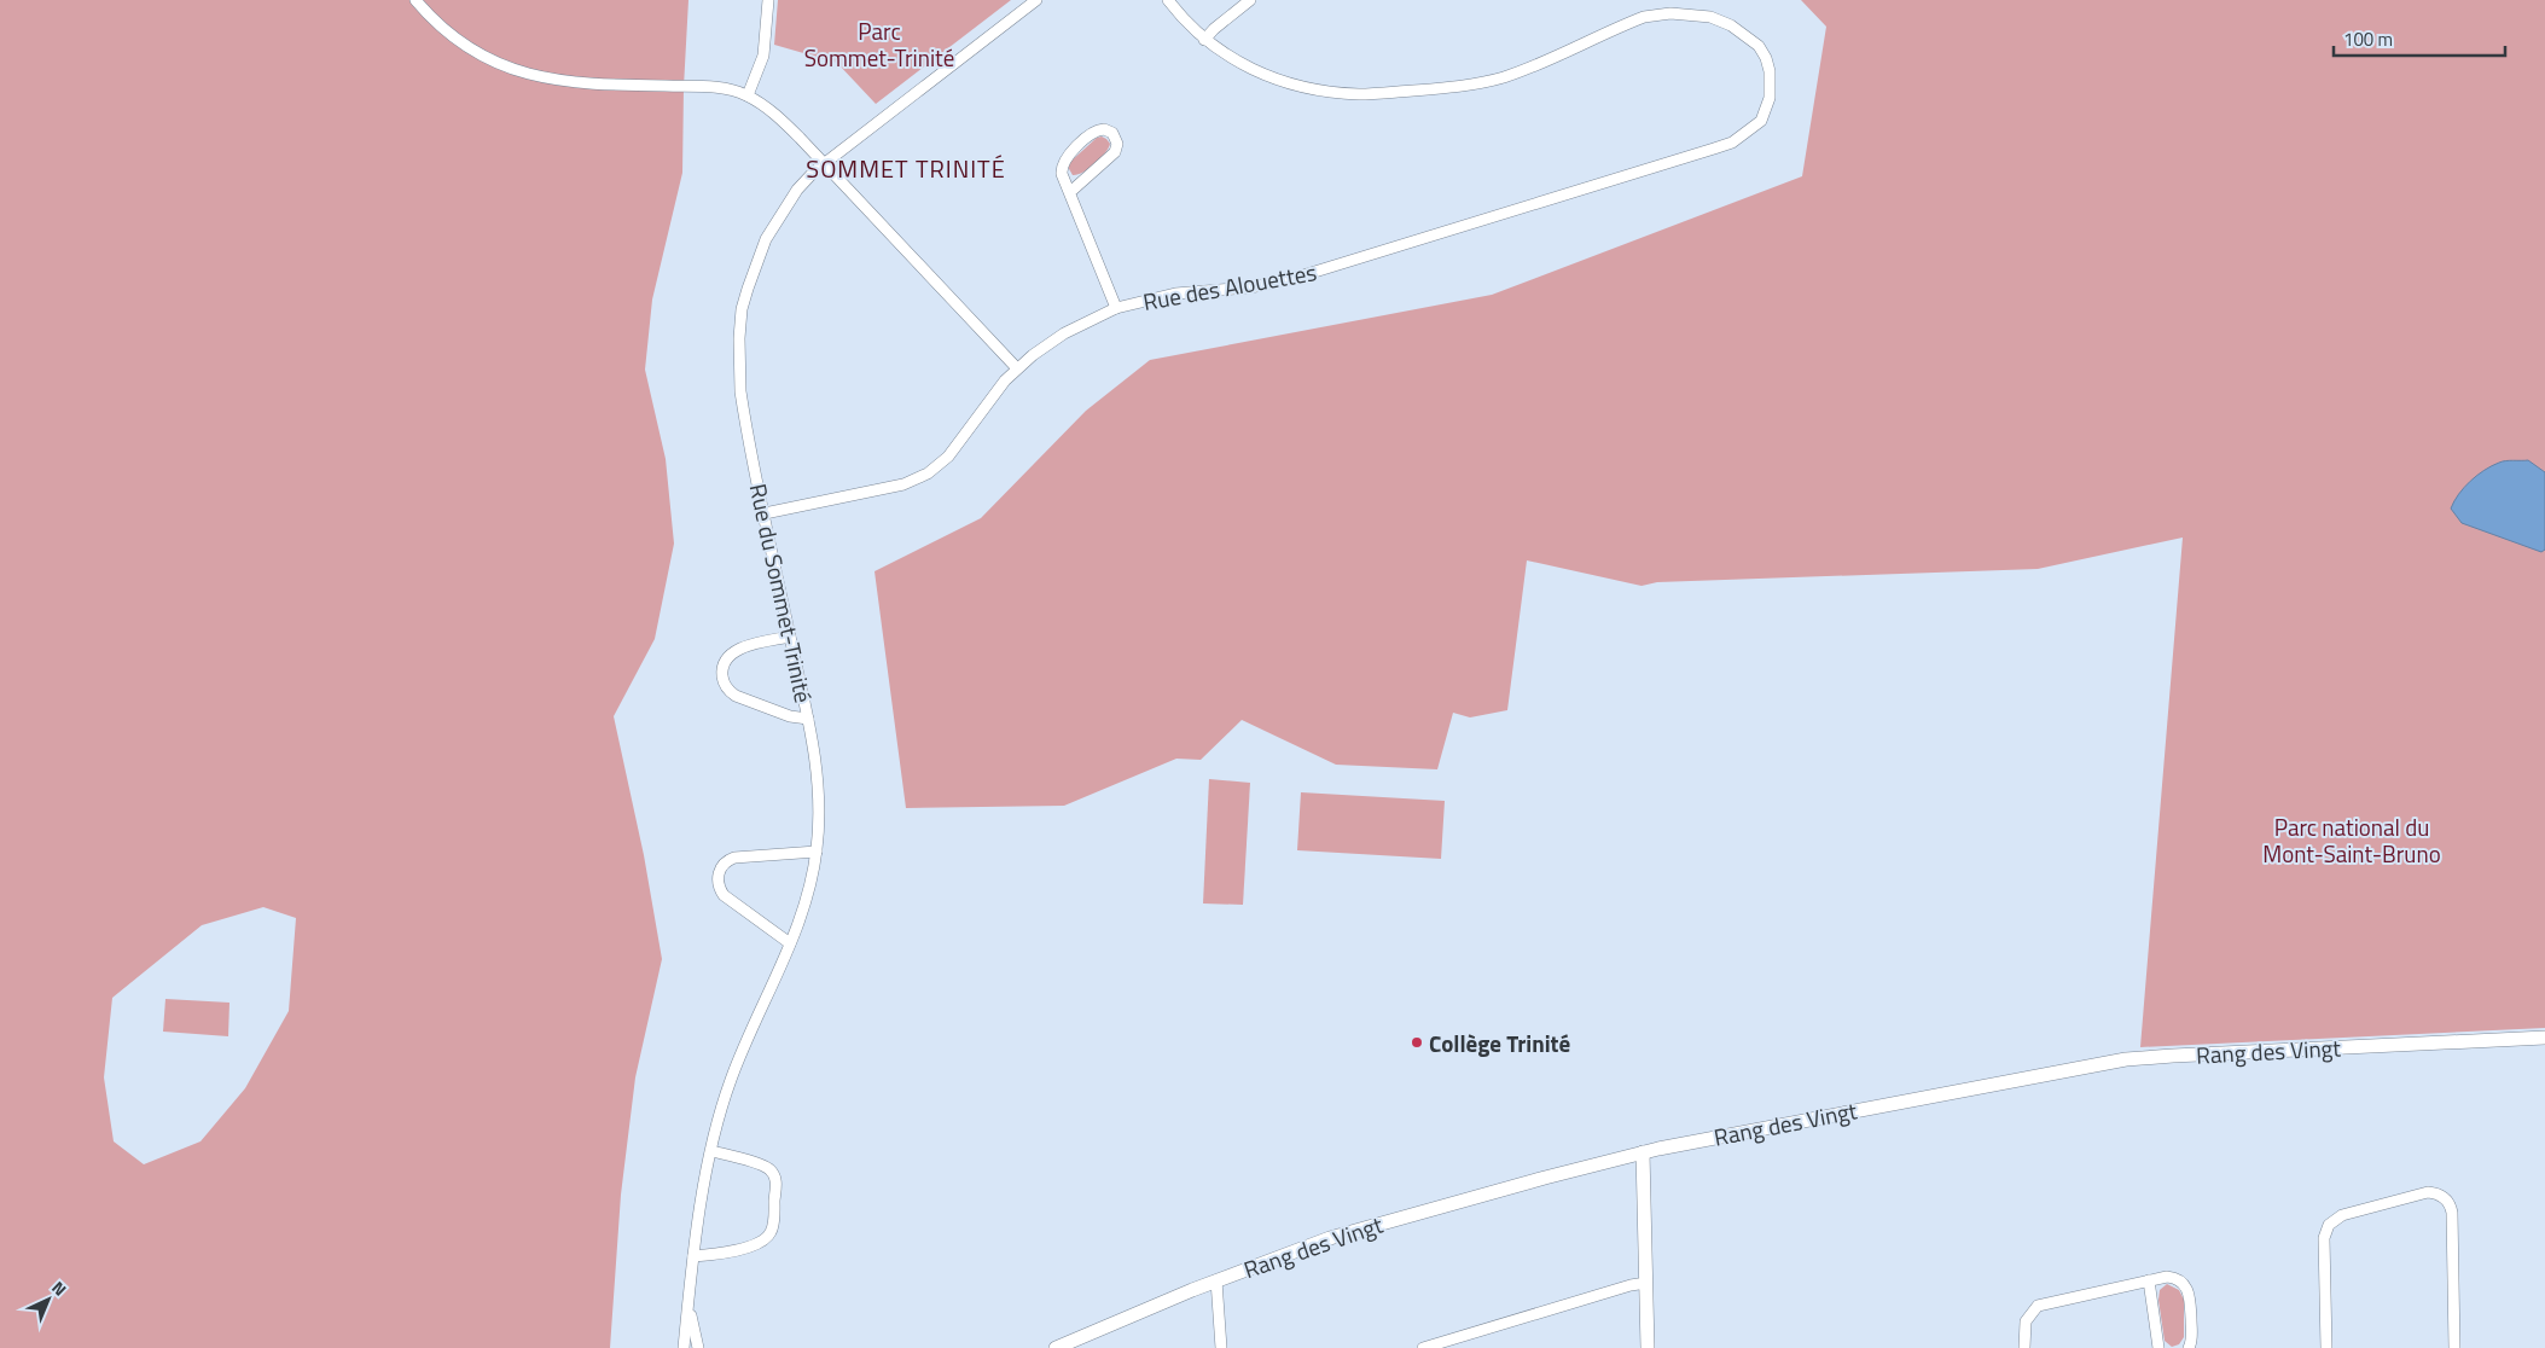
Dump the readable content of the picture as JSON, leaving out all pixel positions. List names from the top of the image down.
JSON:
{
  "streets": {
    "street": ["Rue des Alouettes", "Rue du Sommet-Trinité", "Rang des Vingt"]
  },
  "crossings": [
    ["Rue des Alouettes", "Rue du Sommet-Trinité"]
  ],
  "districts": ["SOMMET TRINITÉ"],
  "parks": ["Parc Sommet-Trinité", "Parc national du Mont-Saint-Bruno"],
  "places": ["Collège Trinité"],
  "scale_bar": "100 m",
  "north": "top right"
}
